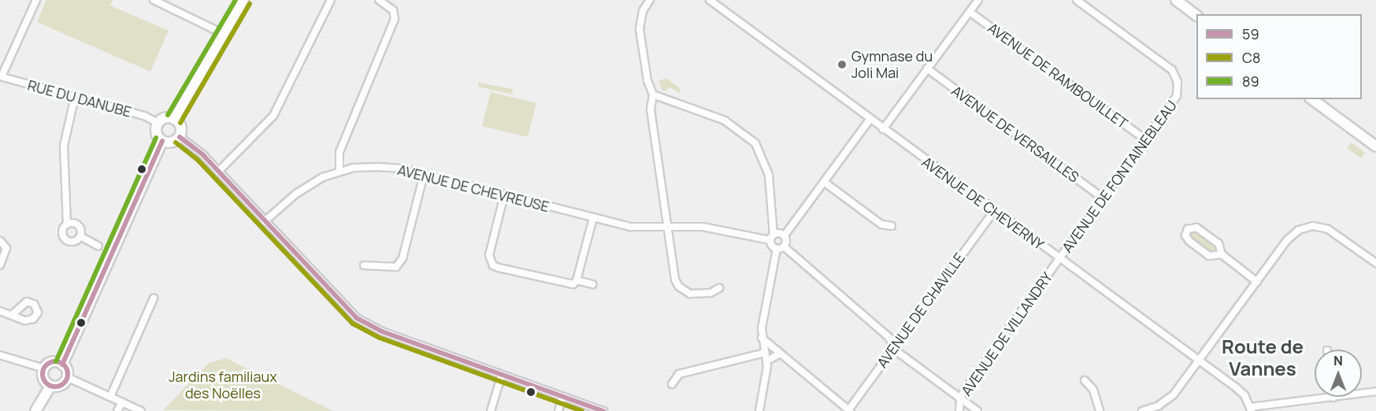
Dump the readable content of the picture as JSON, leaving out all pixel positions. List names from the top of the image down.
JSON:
{
  "streets": {
    "street": [
      "AVENUE DE RAMBOUILLET",
      "RUE DU DANUBE",
      "AVENUE DE VERSAILLES",
      "AVENUE DE FONTAINEBLEAU",
      "AVENUE DE CHEVREUSE",
      "AVENUE DE CHEVERNY",
      "AVENUE DE CHAVILLE",
      "AVENUE DE VILLANDRY"
    ]
  },
  "crossings": [
    ["AVENUE DE RAMBOUILLET", "AVENUE DE FONTAINEBLEAU"],
    ["AVENUE DE VERSAILLES", "AVENUE DE FONTAINEBLEAU"],
    ["AVENUE DE FONTAINEBLEAU", "AVENUE DE CHEVERNY"],
    ["AVENUE DE FONTAINEBLEAU", "AVENUE DE VILLANDRY"],
    ["AVENUE DE CHEVERNY", "AVENUE DE CHAVILLE"],
    ["AVENUE DE CHEVERNY", "AVENUE DE VILLANDRY"]
  ],
  "districts": ["Route de Vannes"],
  "parks": ["Jardins familiaux des Noëlles"],
  "places": ["Gymnase du Joli Mai"],
  "lines": ["transit line 89", "transit line C8", "transit line 59"],
  "legend": ["59", "C8", "89"],
  "north": "top"
}
